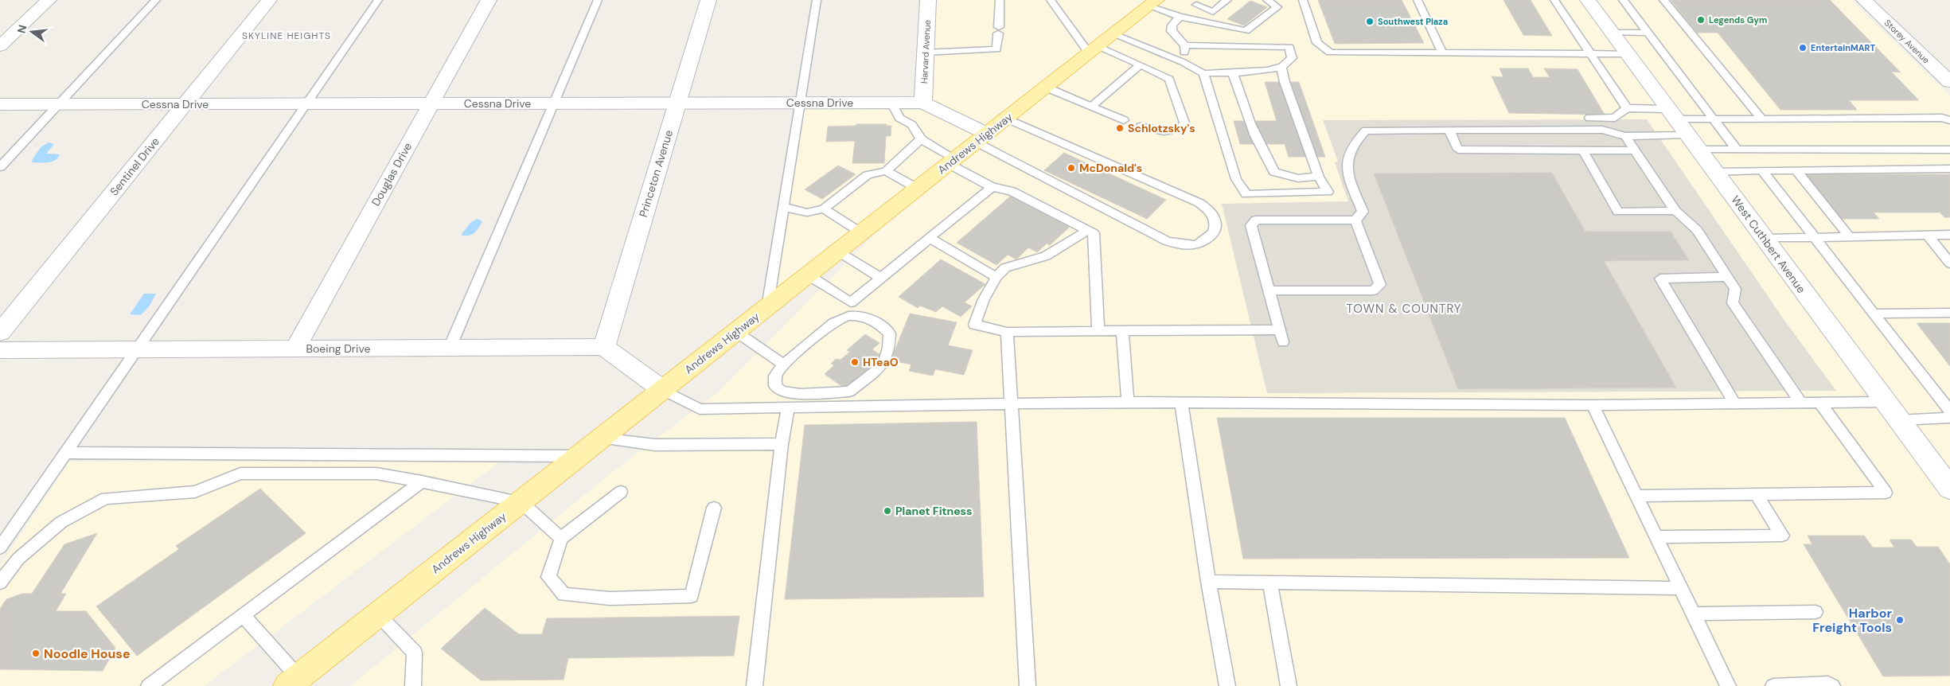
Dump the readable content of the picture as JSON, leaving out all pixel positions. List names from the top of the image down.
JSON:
{
  "streets": {
    "main road": ["Andrews Highway"],
    "street": [
      "Storey Avenue",
      "Harvard Avenue",
      "Cessna Drive",
      "Sentinel Drive",
      "Princeton Avenue",
      "Douglas Drive",
      "West Cuthbert Avenue",
      "Boeing Drive"
    ]
  },
  "crossings": [
    ["Harvard Avenue", "Cessna Drive"],
    ["Cessna Drive", "Andrews Highway"],
    ["Cessna Drive", "Sentinel Drive"],
    ["Cessna Drive", "Princeton Avenue"],
    ["Cessna Drive", "Douglas Drive"],
    ["Princeton Avenue", "Boeing Drive"],
    ["Douglas Drive", "Boeing Drive"]
  ],
  "districts": ["SKYLINE HEIGHTS", "TOWN & COUNTRY"],
  "places": [
    "Legends Gym",
    "Southwest Plaza",
    "EntertainMART",
    "Schlotzsky's",
    "McDonald's",
    "HTeaO",
    "Planet Fitness",
    "Harbor Freight Tools",
    "Noodle House"
  ],
  "north": "left"
}
